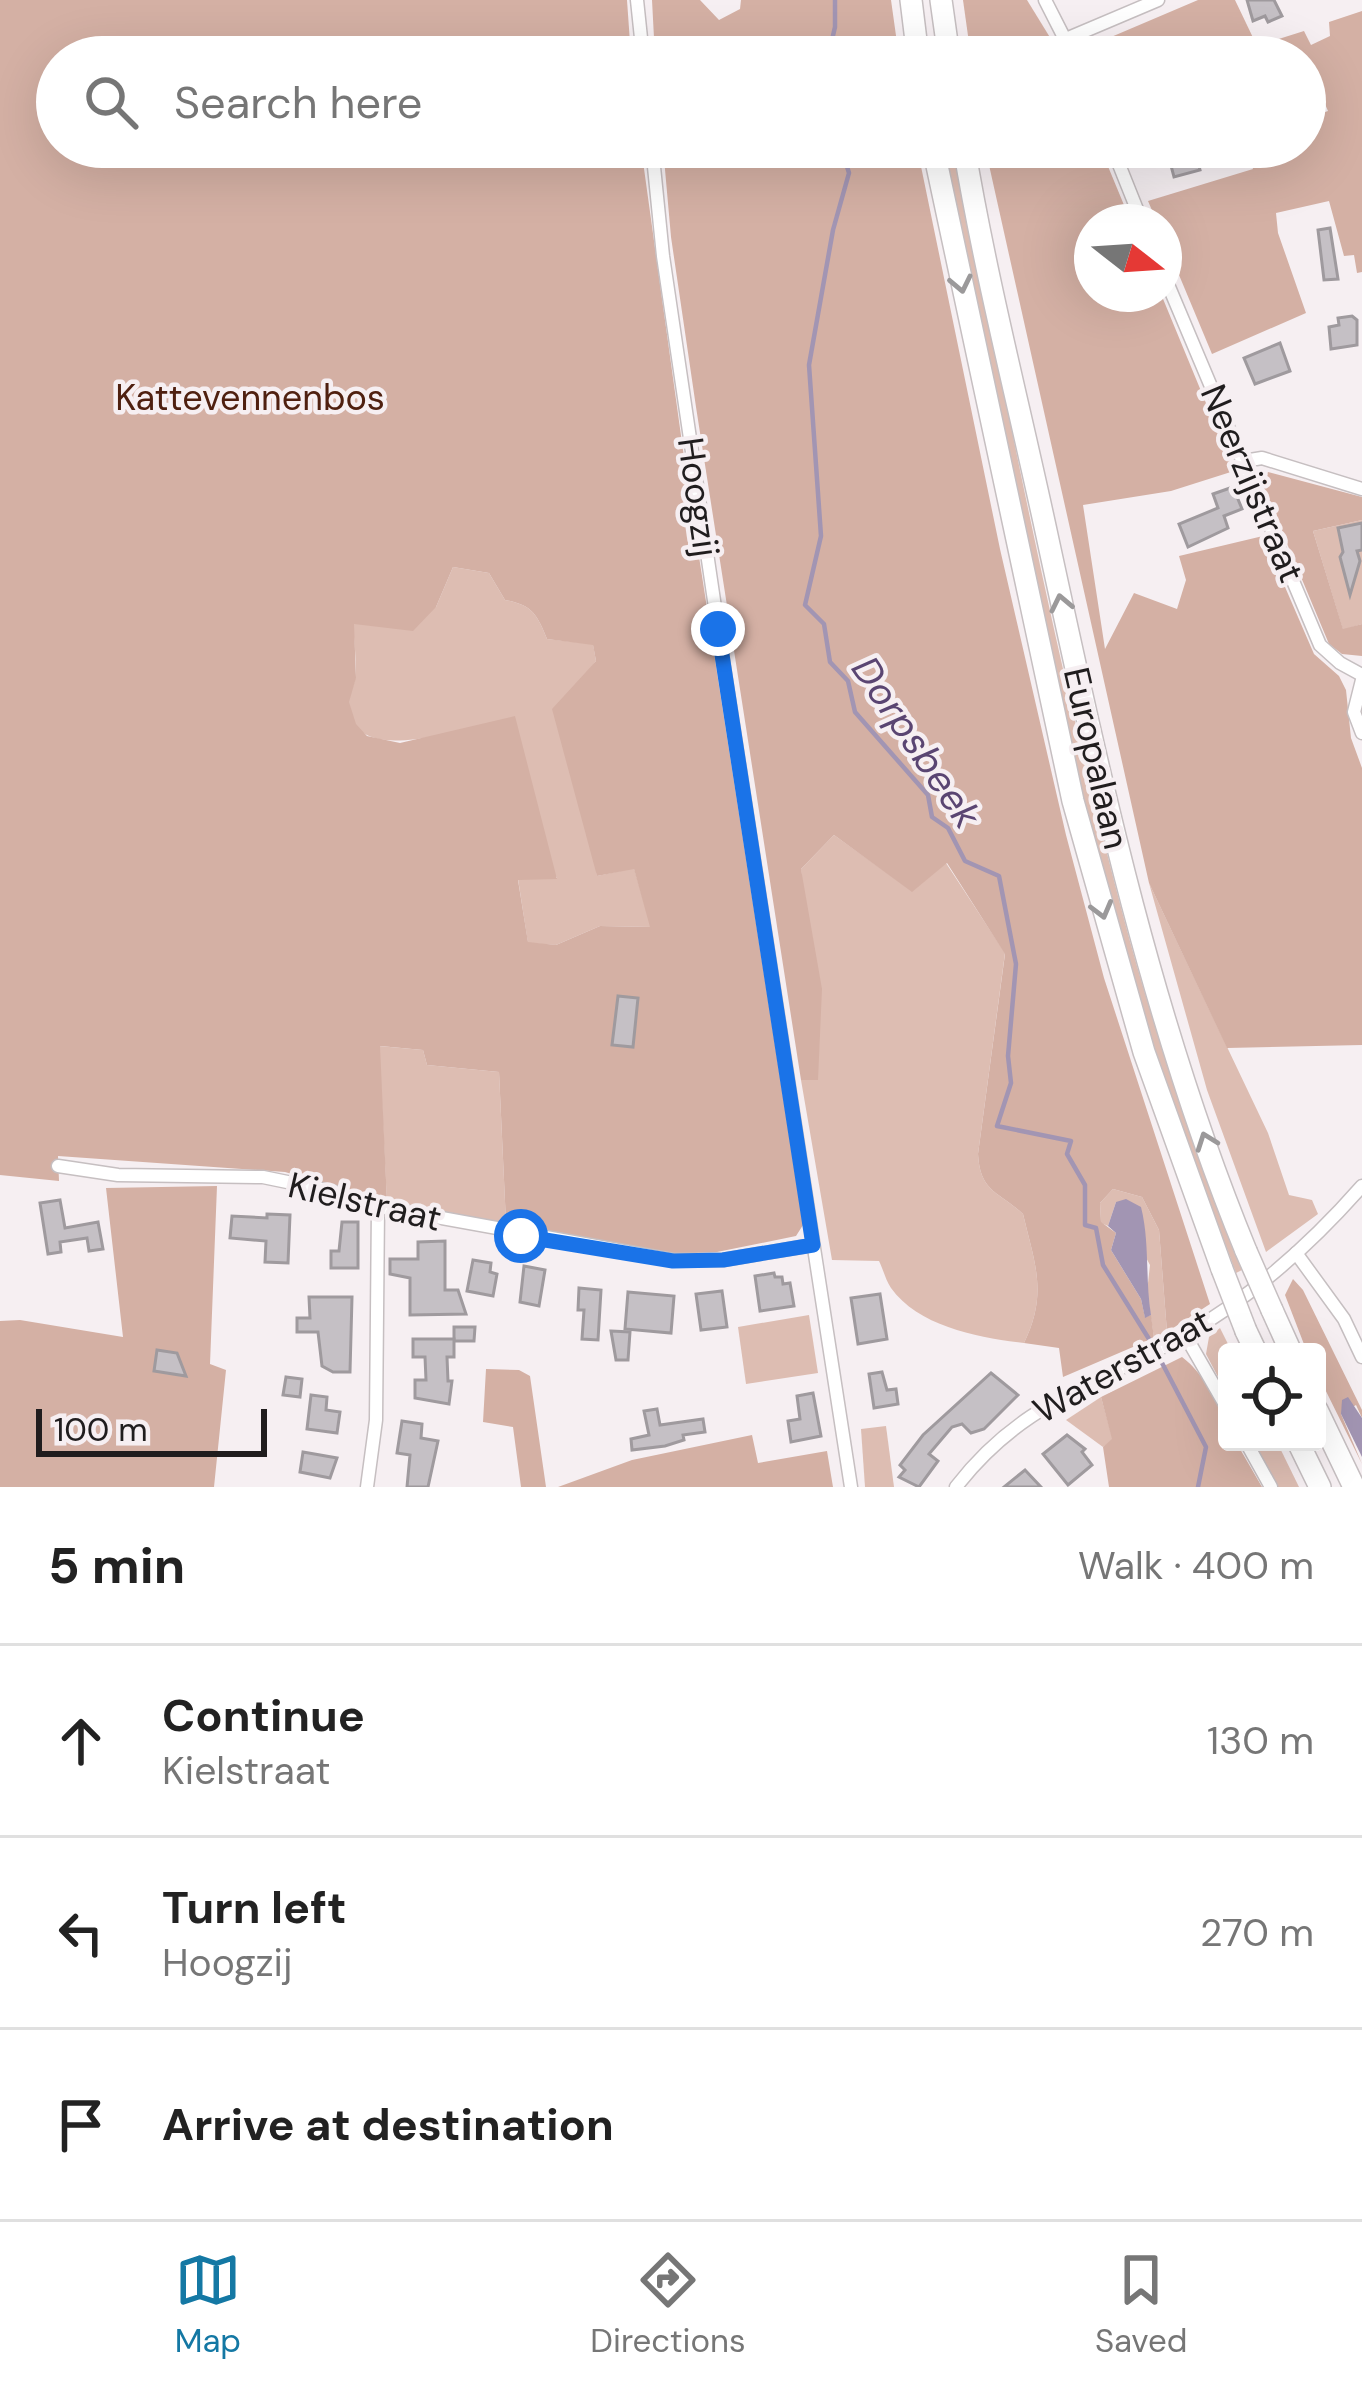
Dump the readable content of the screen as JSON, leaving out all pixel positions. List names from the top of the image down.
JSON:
{
  "streets": {
    "highway": ["Europalaan"],
    "street": [
      "Neerzijstraat",
      "Hoogzij",
      "Kielstraat",
      "Waterstraat"
    ]
  },
  "crossings": [
    ["Hoogzij", "Kielstraat"]
  ],
  "water": ["Dorpsbeek"],
  "parks": ["Kattevennenbos"],
  "scale_bar": "100 m",
  "north": "right",
  "page": {
    "search": "Search here",
    "scale": "100 m",
    "heading": ["5 min", "Walk · 400 m"],
    "list": [
      ["Continue", "Kielstraat", "130 m"],
      ["Turn left", "Hoogzij", "270 m"],
      "Arrive at destination"
    ],
    "nav": ["Map", "Directions", "Saved"]
  }
}
